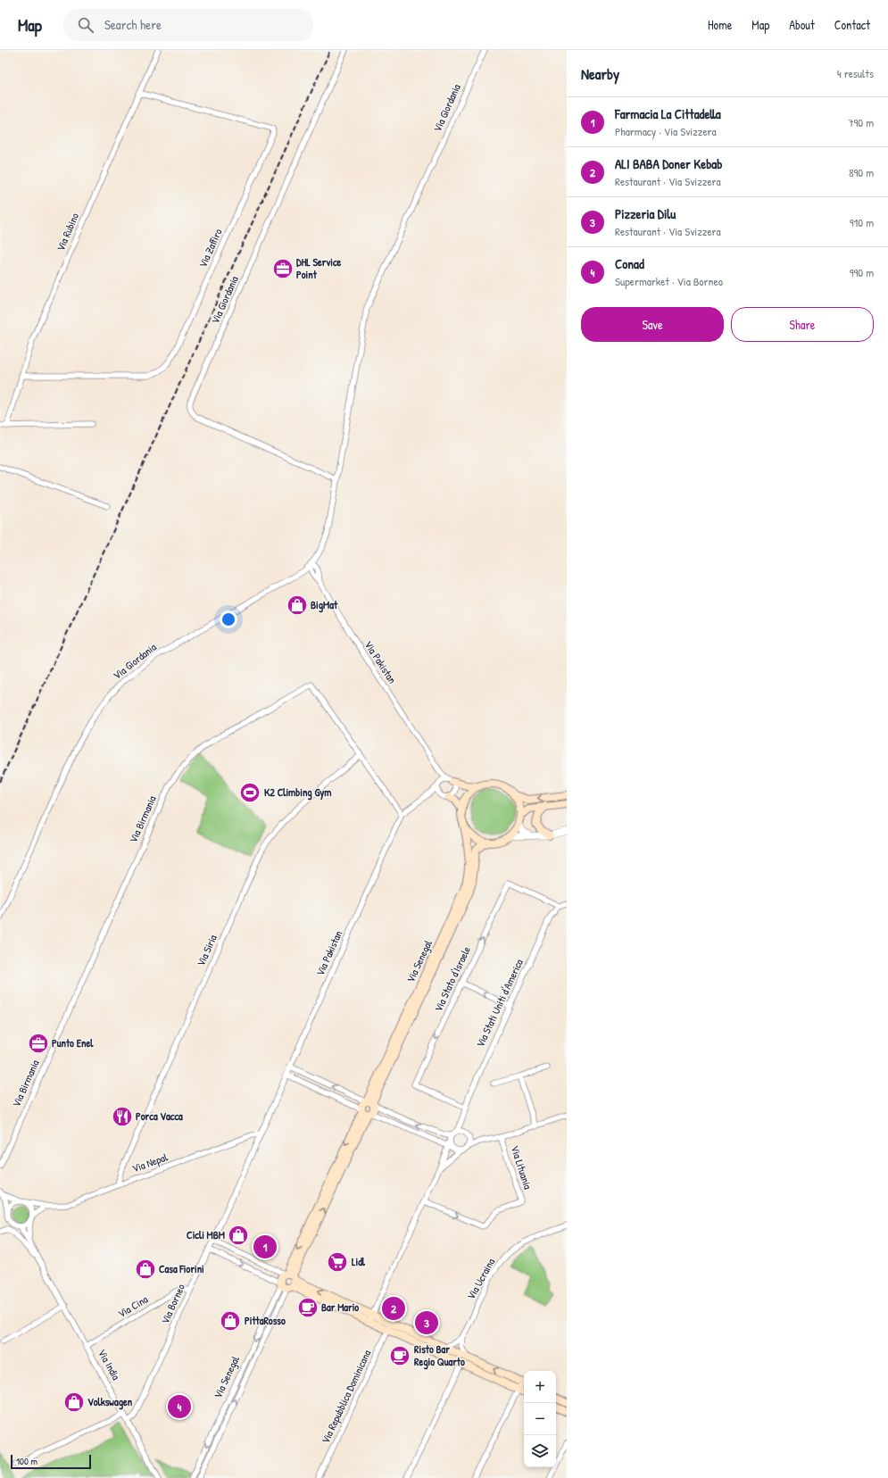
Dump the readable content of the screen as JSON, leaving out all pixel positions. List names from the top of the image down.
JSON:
{
  "streets": {
    "main road": ["Via Senegal"],
    "street": [
      "Via Giordania",
      "Via Rubino",
      "Via Zaffiro",
      "Via Pakistan",
      "Via Birmania",
      "Via Siria",
      "Via Stato d'Israele",
      "Via Stati Uniti d'America",
      "Via Nepal",
      "Via Lituania",
      "Via Ucraina",
      "Via Borneo",
      "Via Cina",
      "Via India",
      "Via Repubblica Dominicana"
    ]
  },
  "crossings": [
    ["Via Giordania", "Via Pakistan"],
    ["Via Rubino", "Via Zaffiro"],
    ["Via Pakistan", "Via Birmania"],
    ["Via Pakistan", "Via Nepal"],
    ["Via Pakistan", "Via Borneo"],
    ["Via Birmania", "Via Siria"],
    ["Via Siria", "Via Nepal"],
    ["Via Stato d'Israele", "Via Stati Uniti d'America"],
    ["Via Stati Uniti d'America", "Via Lituania"],
    ["Via Nepal", "Via Borneo"],
    ["Via Nepal", "Via India"],
    ["Via Borneo", "Via Cina"],
    ["Via Borneo", "Via India"],
    ["Via Cina", "Via India"]
  ],
  "places": {
    "office": ["DHL Service Point", "Punto Enel"],
    "shop": [
      "BigMat",
      "Cicli MBM",
      "Casa Fiorini",
      "PittaRosso",
      "Volkswagen"
    ],
    "sports": ["K2 Climbing Gym"],
    "restaurant": ["Porca Vacca"],
    "supermarket": ["Lidl"],
    "cafe": ["Bar Mario", "Risto Bar Regio Quarto"]
  },
  "scale_bar": "100 m",
  "page": {
    "header": "Map",
    "search": "Search here",
    "nav": [
      "Home",
      "Map",
      "About",
      "Contact"
    ],
    "heading": ["Nearby", "4 results"],
    "list": [
      {
        "mark": "1",
        "name": "Farmacia La Cittadella",
        "note": "Pharmacy · Via Svizzera",
        "value": "790 m"
      },
      {
        "mark": "2",
        "name": "ALI BABA Doner Kebab",
        "note": "Restaurant · Via Svizzera",
        "value": "890 m"
      },
      {
        "mark": "3",
        "name": "Pizzeria Dilu",
        "note": "Restaurant · Via Svizzera",
        "value": "910 m"
      },
      {
        "mark": "4",
        "name": "Conad",
        "note": "Supermarket · Via Borneo",
        "value": "990 m"
      }
    ],
    "buttons": ["Save", "Share"],
    "pins": [
      "1",
      "2",
      "3",
      "4"
    ],
    "map_buttons": ["+", "−"],
    "scale": "100 m"
  }
}
